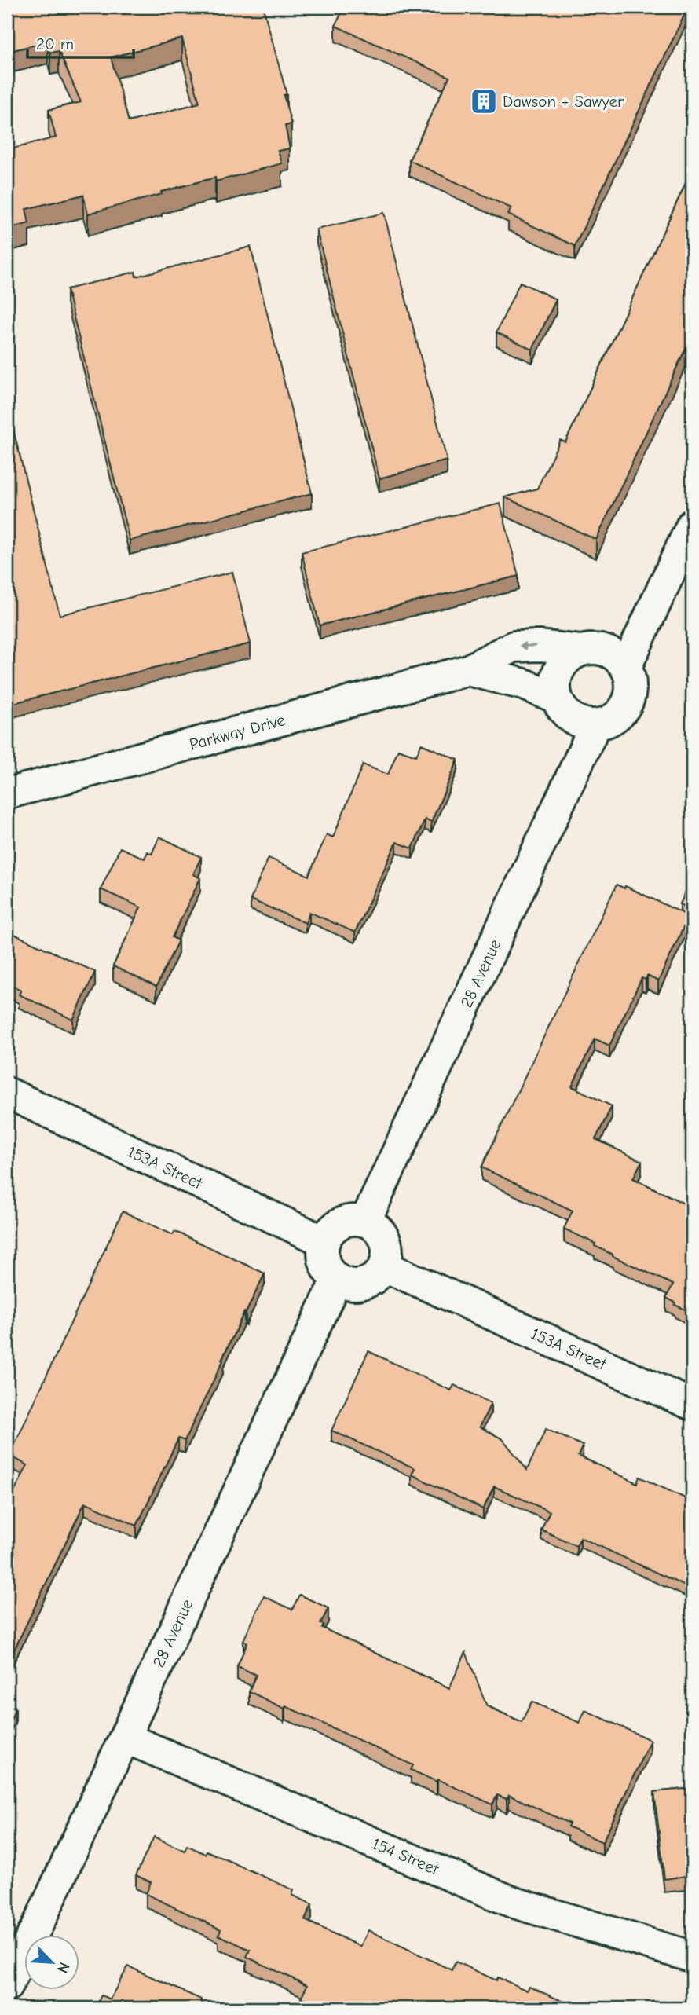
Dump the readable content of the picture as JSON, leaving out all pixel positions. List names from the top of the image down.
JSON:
{
  "streets": {
    "street": [
      "Parkway Drive",
      "28 Avenue",
      "153A Street",
      "154 Street"
    ]
  },
  "crossings": [
    ["Parkway Drive", "28 Avenue"],
    ["28 Avenue", "153A Street"],
    ["28 Avenue", "154 Street"]
  ],
  "places": {
    "building": ["Dawson + Sawyer"]
  },
  "scale_bar": "20 m",
  "north": "bottom right"
}
